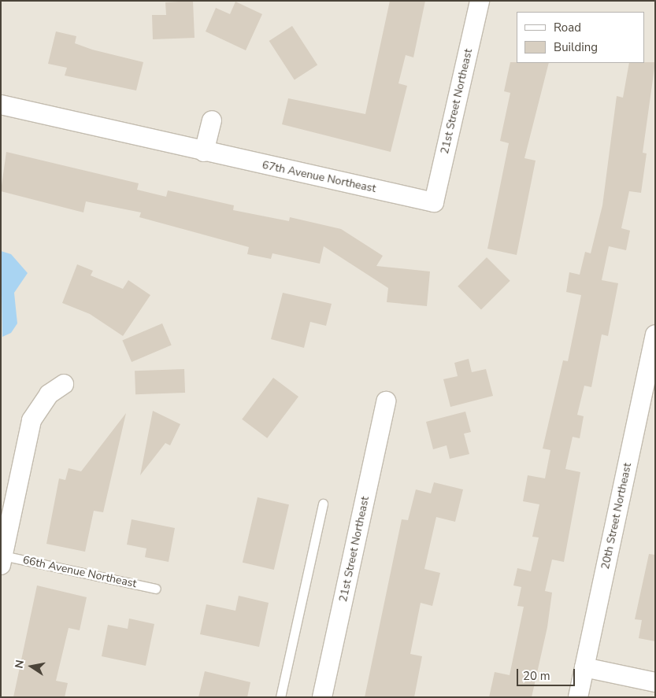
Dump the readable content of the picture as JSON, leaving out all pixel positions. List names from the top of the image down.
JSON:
{
  "streets": {
    "street": ["21st Street Northeast", "67th Avenue Northeast", "20th Street Northeast"],
    "lane": ["66th Avenue Northeast"]
  },
  "crossings": [
    ["21st Street Northeast", "67th Avenue Northeast"]
  ],
  "legend": ["Road", "Building"],
  "scale_bar": "20 m",
  "north": "left"
}
